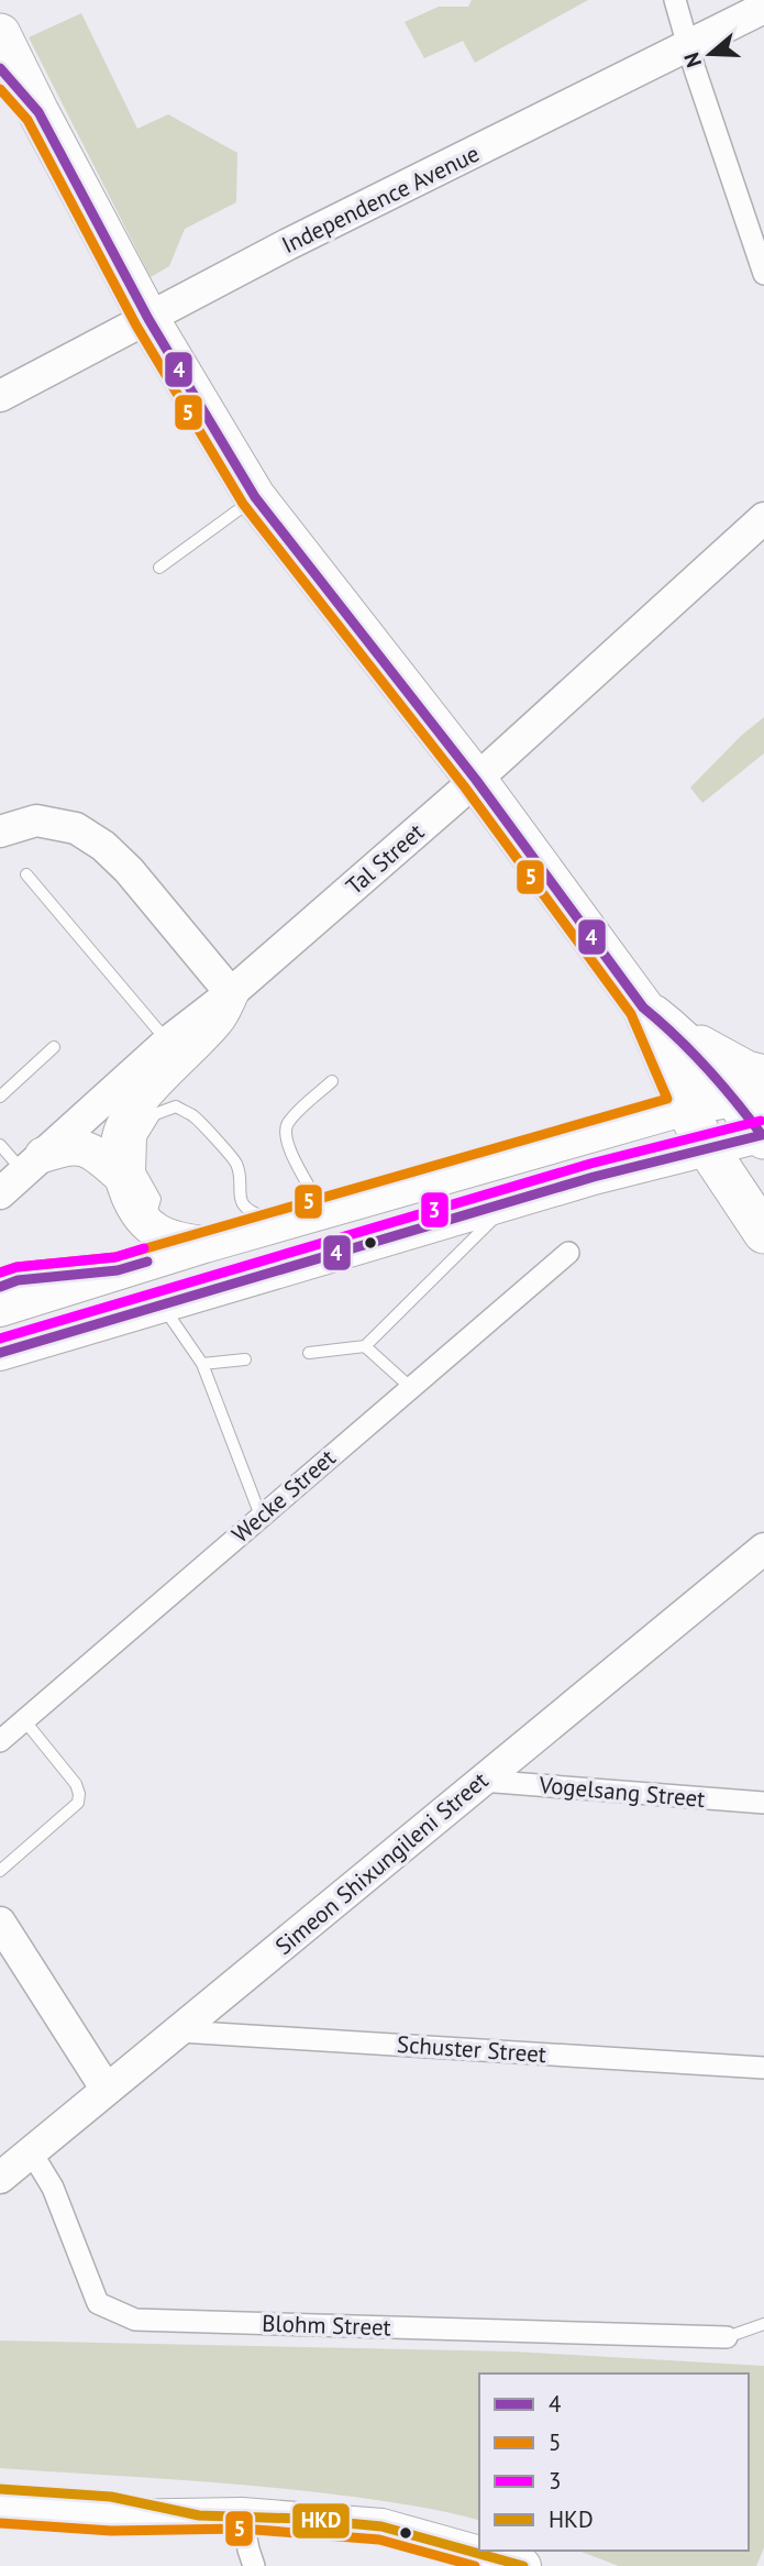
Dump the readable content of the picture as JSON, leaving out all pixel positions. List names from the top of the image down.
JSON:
{
  "streets": {
    "street": [
      "Independence Avenue",
      "Tal Street",
      "Wecke Street",
      "Vogelsang Street",
      "Simeon Shixungileni Street",
      "Schuster Street",
      "Blohm Street"
    ]
  },
  "crossings": [
    ["Vogelsang Street", "Simeon Shixungileni Street"],
    ["Simeon Shixungileni Street", "Schuster Street"],
    ["Simeon Shixungileni Street", "Blohm Street"]
  ],
  "lines": [
    "transit line 4",
    "transit line 5",
    "transit line 3",
    "transit line HKD"
  ],
  "legend": [
    "4",
    "5",
    "3",
    "HKD"
  ],
  "north": "left"
}
